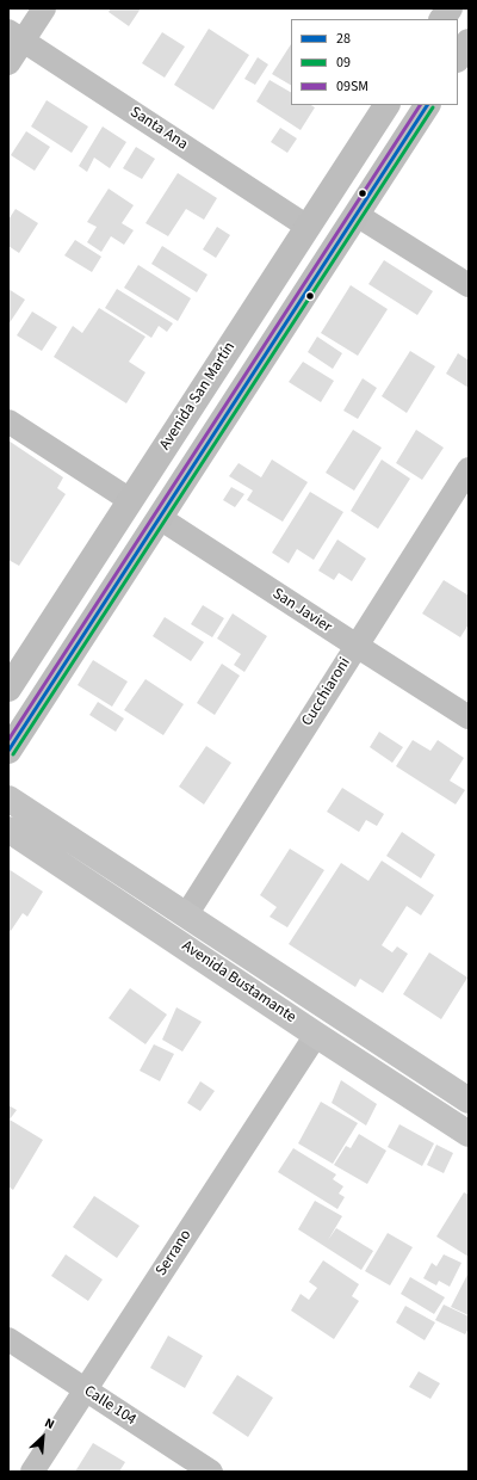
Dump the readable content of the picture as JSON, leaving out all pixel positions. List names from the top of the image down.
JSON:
{
  "streets": {
    "main road": ["Avenida San Martín", "Avenida Bustamante"],
    "street": [
      "Santa Ana",
      "San Javier",
      "Cucchiaroni",
      "Serrano",
      "Calle 104"
    ]
  },
  "crossings": [
    ["Santa Ana", "Avenida San Martín"],
    ["San Javier", "Cucchiaroni"],
    ["Cucchiaroni", "Avenida Bustamante"],
    ["Avenida Bustamante", "Serrano"],
    ["Serrano", "Calle 104"]
  ],
  "lines": ["transit line 28", "transit line 09SM", "transit line 09"],
  "legend": ["28", "09", "09SM"],
  "north": "top right"
}
